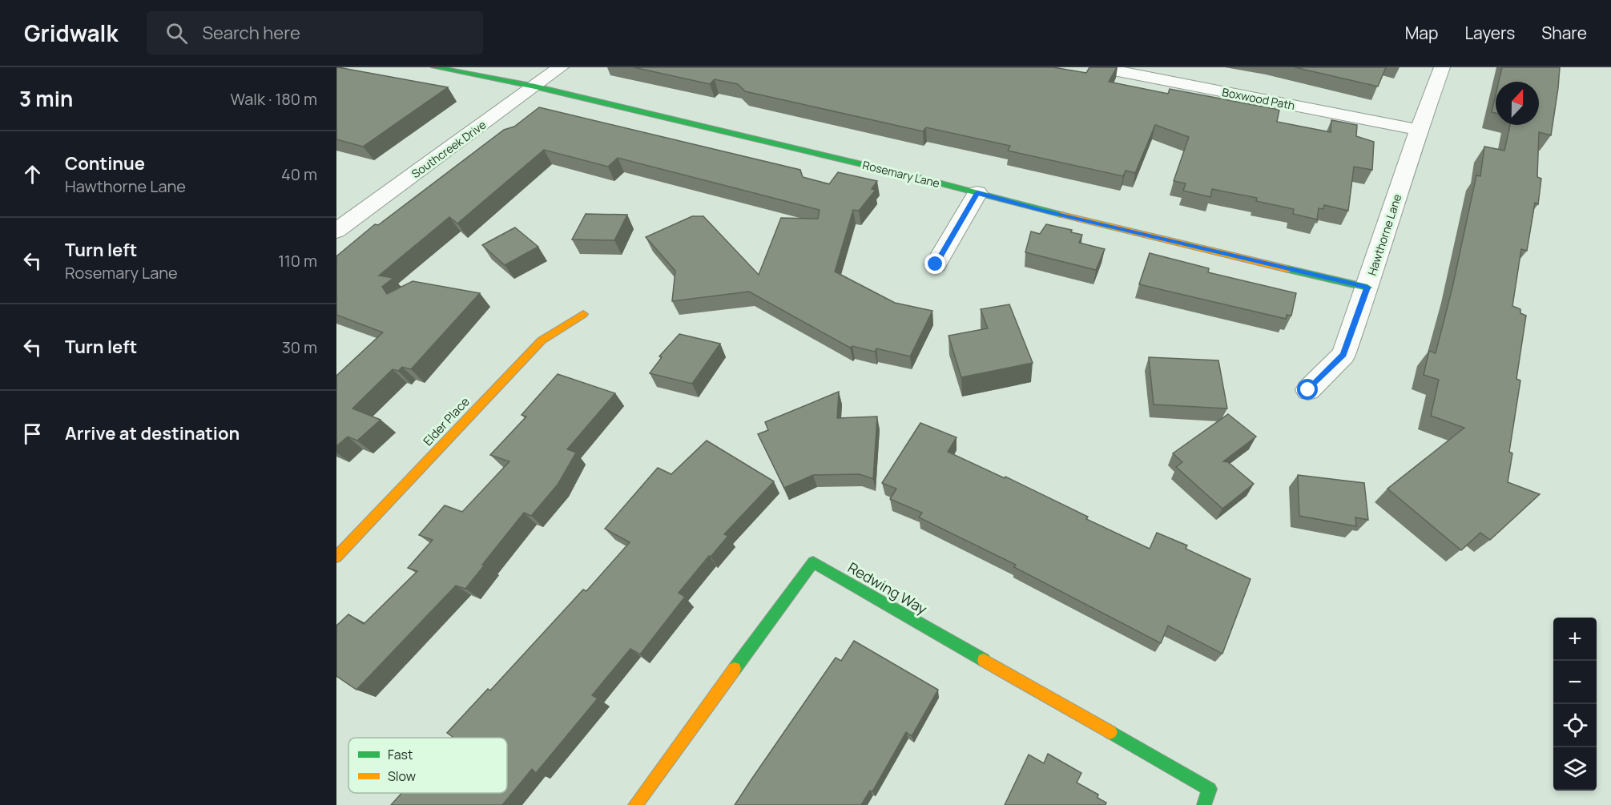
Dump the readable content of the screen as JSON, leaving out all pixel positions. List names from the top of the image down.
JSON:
{
  "streets": {
    "street": [
      "Boxwood Path",
      "Southcreek Drive",
      "Rosemary Lane",
      "Hawthorne Lane",
      "Elder Place",
      "Redwing Way"
    ]
  },
  "crossings": [
    ["Boxwood Path", "Hawthorne Lane"],
    ["Southcreek Drive", "Rosemary Lane"],
    ["Rosemary Lane", "Hawthorne Lane"]
  ],
  "legend": ["Fast", "Slow"],
  "north": "top",
  "page": {
    "header": "Gridwalk",
    "search": "Search here",
    "nav": ["Map", "Layers", "Share"],
    "heading": ["3 min", "Walk · 180 m"],
    "list": [
      ["Continue", "Hawthorne Lane", "40 m"],
      ["Turn left", "Rosemary Lane", "110 m"],
      ["Turn left", "30 m"],
      "Arrive at destination"
    ],
    "map_buttons": ["+", "−"]
  }
}
